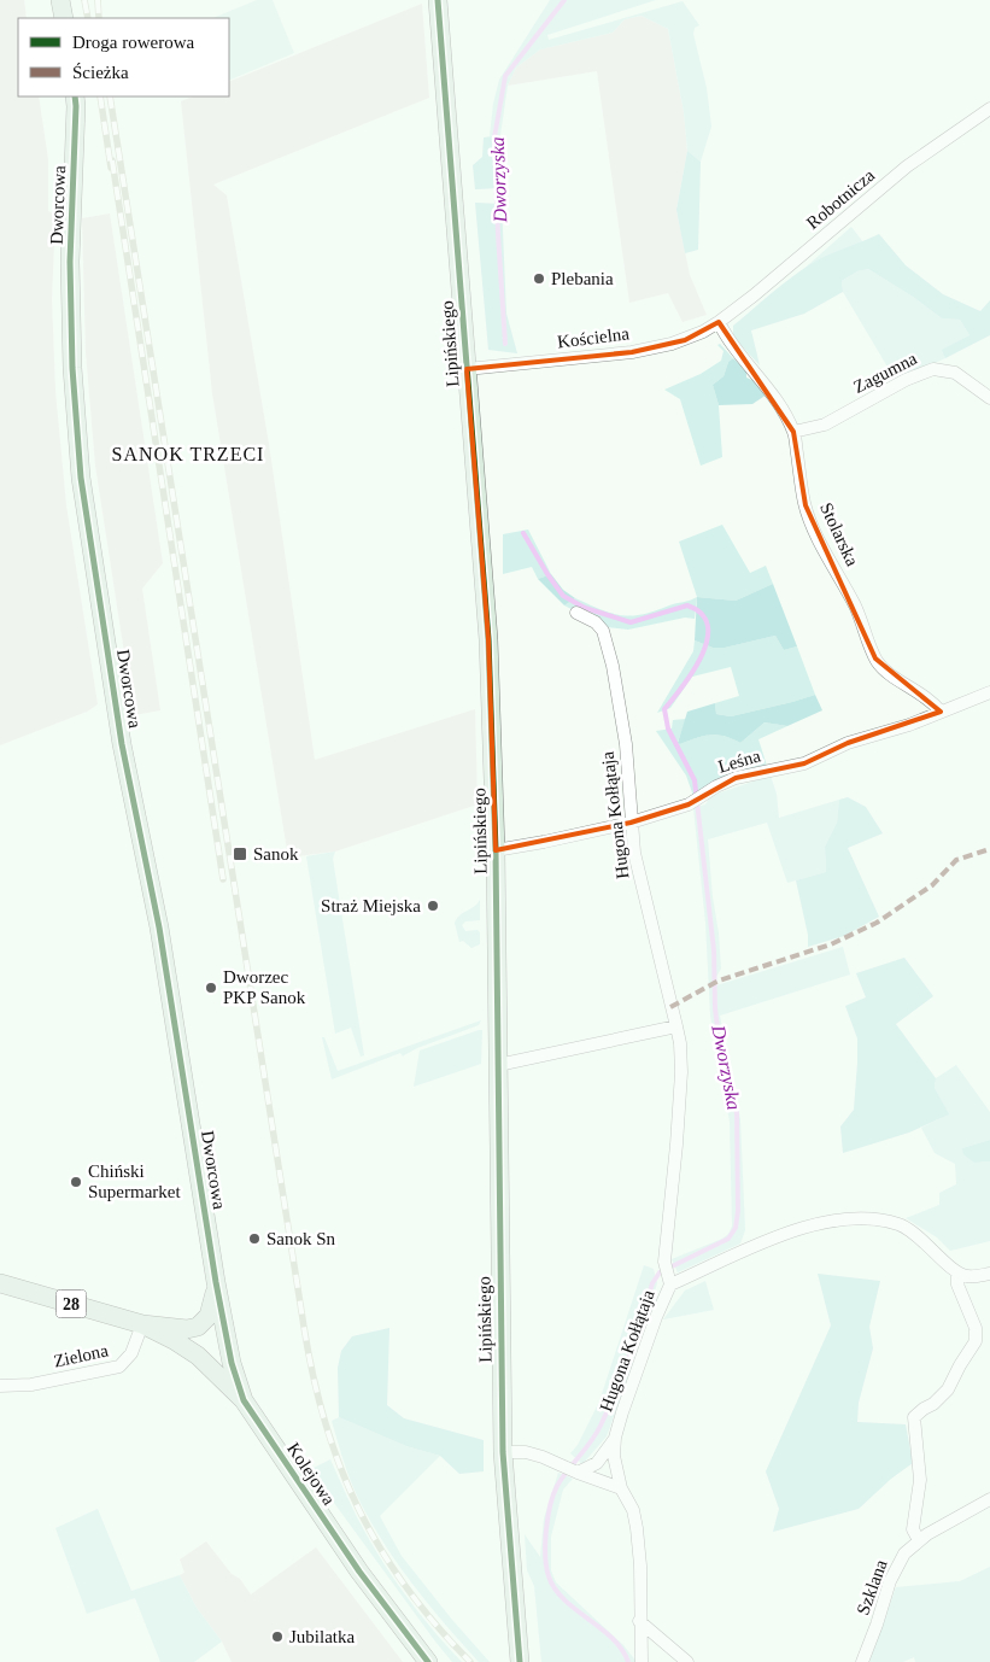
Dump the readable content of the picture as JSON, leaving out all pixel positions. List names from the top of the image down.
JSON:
{
  "streets": {
    "main road": [
      "Dworcowa",
      "Lipińskiego",
      "28",
      "Kolejowa"
    ],
    "street": [
      "Robotnicza",
      "Kościelna",
      "Zagumna",
      "Stolarska",
      "Leśna",
      "Hugona Kołłątaja",
      "Zielona",
      "Szklana"
    ]
  },
  "crossings": [
    ["Robotnicza", "Kościelna"],
    ["Robotnicza", "Stolarska"],
    ["Dworcowa", "28"],
    ["Dworcowa", "Kolejowa"],
    ["Kościelna", "Lipińskiego"],
    ["Kościelna", "Stolarska"],
    ["Lipińskiego", "Leśna"],
    ["Zagumna", "Stolarska"],
    ["Stolarska", "Leśna"],
    ["Leśna", "Hugona Kołłątaja"],
    ["28", "Zielona"],
    ["28", "Kolejowa"],
    ["Zielona", "Kolejowa"]
  ],
  "districts": ["SANOK TRZECI"],
  "water": ["Dworzyska"],
  "places": {
    "other": [
      "Plebania",
      "Straż Miejska",
      "Dworzec PKP Sanok",
      "Chiński Supermarket",
      "Sanok Sn",
      "Jubilatka"
    ],
    "transit": ["Sanok"]
  },
  "legend": ["Droga rowerowa", "Ścieżka"]
}
